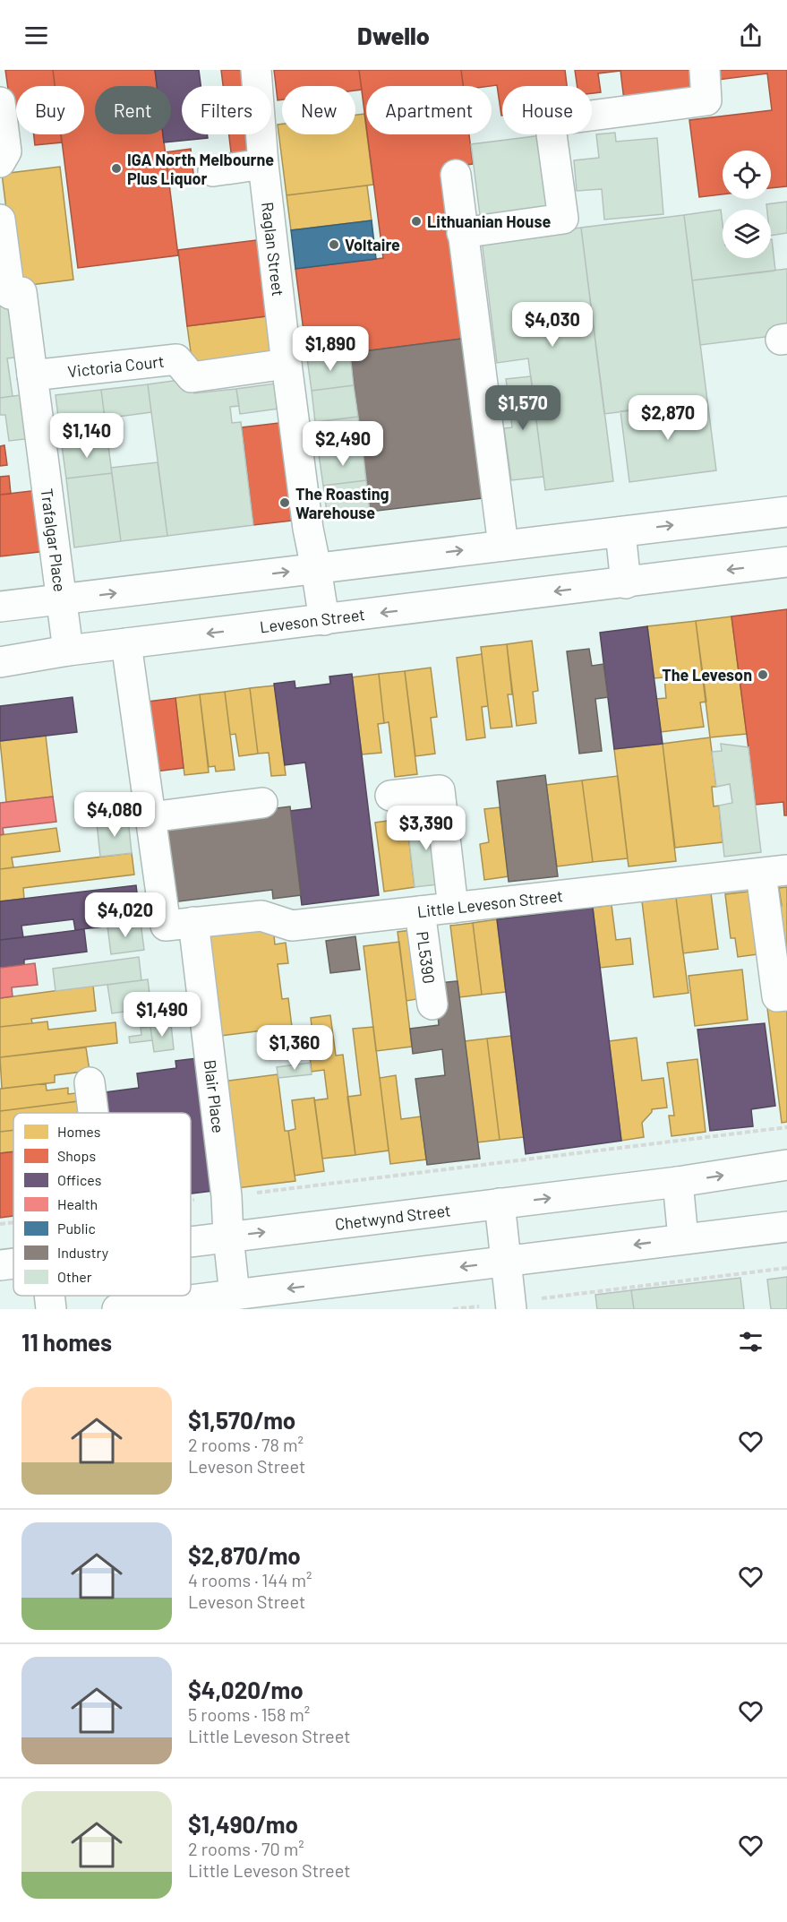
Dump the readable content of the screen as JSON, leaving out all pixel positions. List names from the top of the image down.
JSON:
{
  "streets": {
    "street": [
      "Raglan Street",
      "Victoria Court",
      "Trafalgar Place",
      "Leveson Street",
      "Little Leveson Street",
      "PL5390",
      "Blair Place",
      "Chetwynd Street"
    ]
  },
  "crossings": [
    ["Raglan Street", "Victoria Court"],
    ["Raglan Street", "Leveson Street"],
    ["Victoria Court", "Trafalgar Place"],
    ["Trafalgar Place", "Leveson Street"],
    ["Little Leveson Street", "PL5390"],
    ["Little Leveson Street", "Blair Place"],
    ["Blair Place", "Chetwynd Street"]
  ],
  "places": [
    "IGA North Melbourne Plus Liquor",
    "Lithuanian House",
    "Voltaire",
    "The Roasting Warehouse",
    "The Leveson"
  ],
  "legend": [
    "Homes",
    "Shops",
    "Offices",
    "Health",
    "Public",
    "Industry",
    "Other"
  ],
  "page": {
    "header": "Dwello",
    "chip": [
      "Buy",
      "Rent",
      "Filters",
      "New",
      "Apartment",
      "House"
    ],
    "price": [
      "$4,030",
      "$1,890",
      "$1,570",
      "$2,870",
      "$1,140",
      "$2,490",
      "$4,080",
      "$3,390",
      "$4,020",
      "$1,490",
      "$1,360"
    ],
    "heading": "11 homes",
    "list": [
      {
        "name": "$1,570/mo",
        "note": "2 rooms · 78 m² · Leveson Street"
      },
      {
        "name": "$2,870/mo",
        "note": "4 rooms · 144 m² · Leveson Street"
      },
      {
        "name": "$4,020/mo",
        "note": "5 rooms · 158 m² · Little Leveson Street"
      },
      {
        "name": "$1,490/mo",
        "note": "2 rooms · 70 m² · Little Leveson Street"
      }
    ]
  }
}
